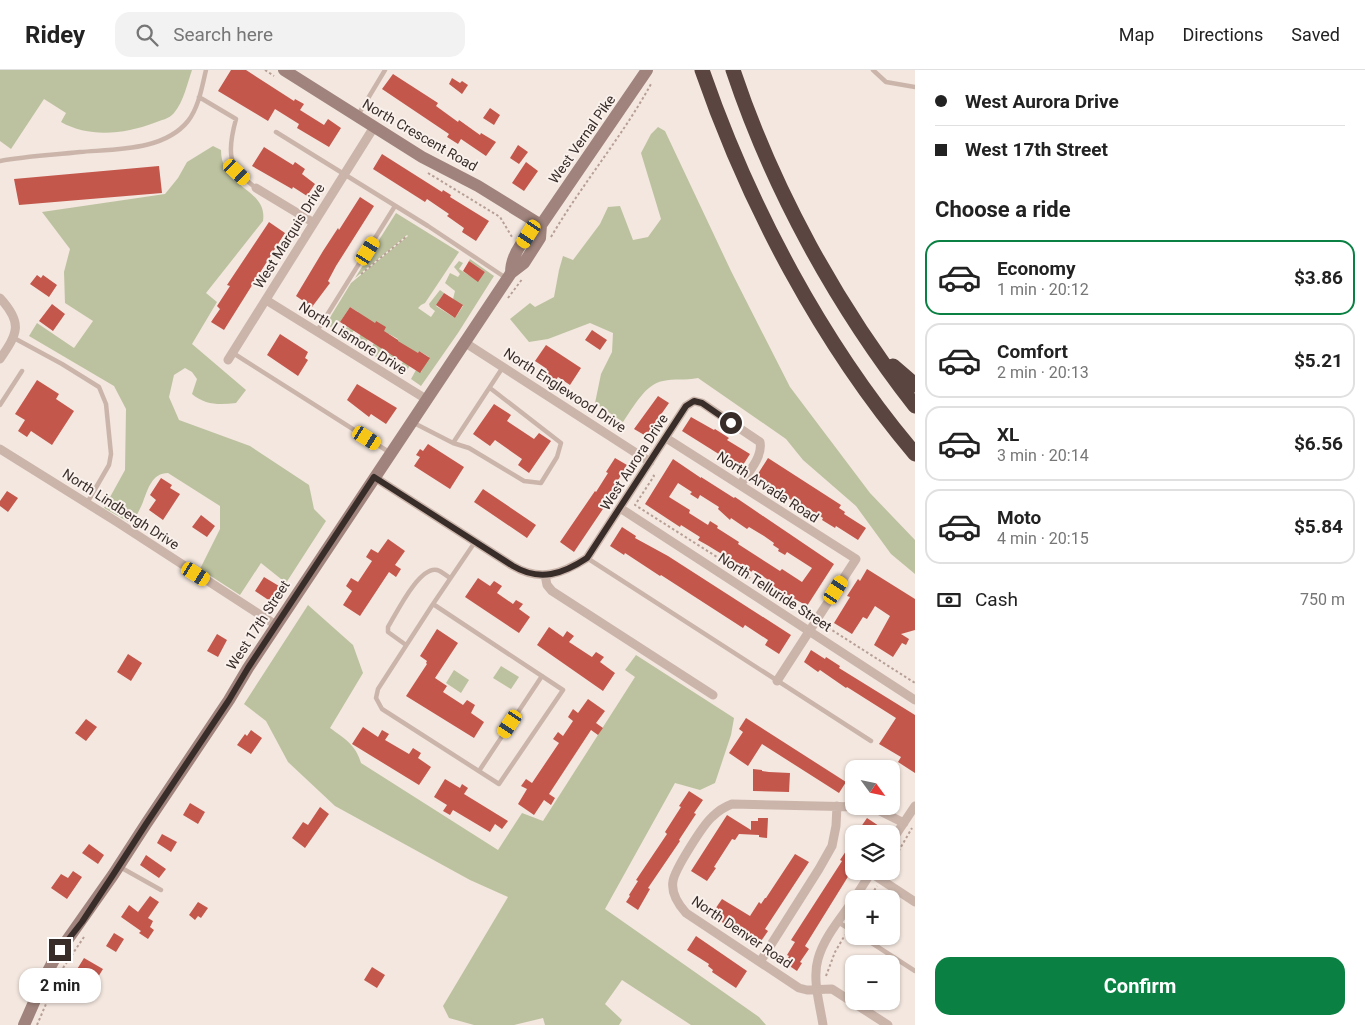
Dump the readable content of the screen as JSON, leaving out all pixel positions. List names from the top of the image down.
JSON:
{
  "streets": {
    "main road": ["North Crescent Road", "West Vernal Pike", "West 17th Street"],
    "street": [
      "West Marquis Drive",
      "North Lismore Drive",
      "North Englewood Drive",
      "West Aurora Drive",
      "North Arvada Road",
      "North Lindbergh Drive",
      "North Telluride Street",
      "North Denver Road"
    ]
  },
  "crossings": [
    ["North Crescent Road", "West Vernal Pike"],
    ["North Crescent Road", "West Marquis Drive"],
    ["North Crescent Road", "West 17th Street"],
    ["West Vernal Pike", "West 17th Street"],
    ["West Marquis Drive", "North Lismore Drive"],
    ["North Lismore Drive", "West 17th Street"],
    ["North Englewood Drive", "West Aurora Drive"],
    ["North Englewood Drive", "West 17th Street"],
    ["West Aurora Drive", "North Arvada Road"],
    ["West Aurora Drive", "North Telluride Street"],
    ["North Arvada Road", "North Telluride Street"],
    ["North Lindbergh Drive", "West 17th Street"]
  ],
  "north": "bottom right",
  "page": {
    "header": "Ridey",
    "search": "Search here",
    "nav": ["Map", "Directions", "Saved"],
    "banner": ["West Aurora Drive", "West 17th Street"],
    "heading": "Choose a ride",
    "list": [
      {
        "name": "Economy",
        "note": "1 min · 20:12",
        "value": "$3.86"
      },
      {
        "name": "Comfort",
        "note": "2 min · 20:13",
        "value": "$5.21"
      },
      {
        "name": "XL",
        "note": "3 min · 20:14",
        "value": "$6.56"
      },
      {
        "name": "Moto",
        "note": "4 min · 20:15",
        "value": "$5.84"
      }
    ],
    "pay": ["Cash", "750 m"],
    "map_buttons": ["+", "−"],
    "buttons": "Confirm",
    "bubble": "2 min"
  }
}
